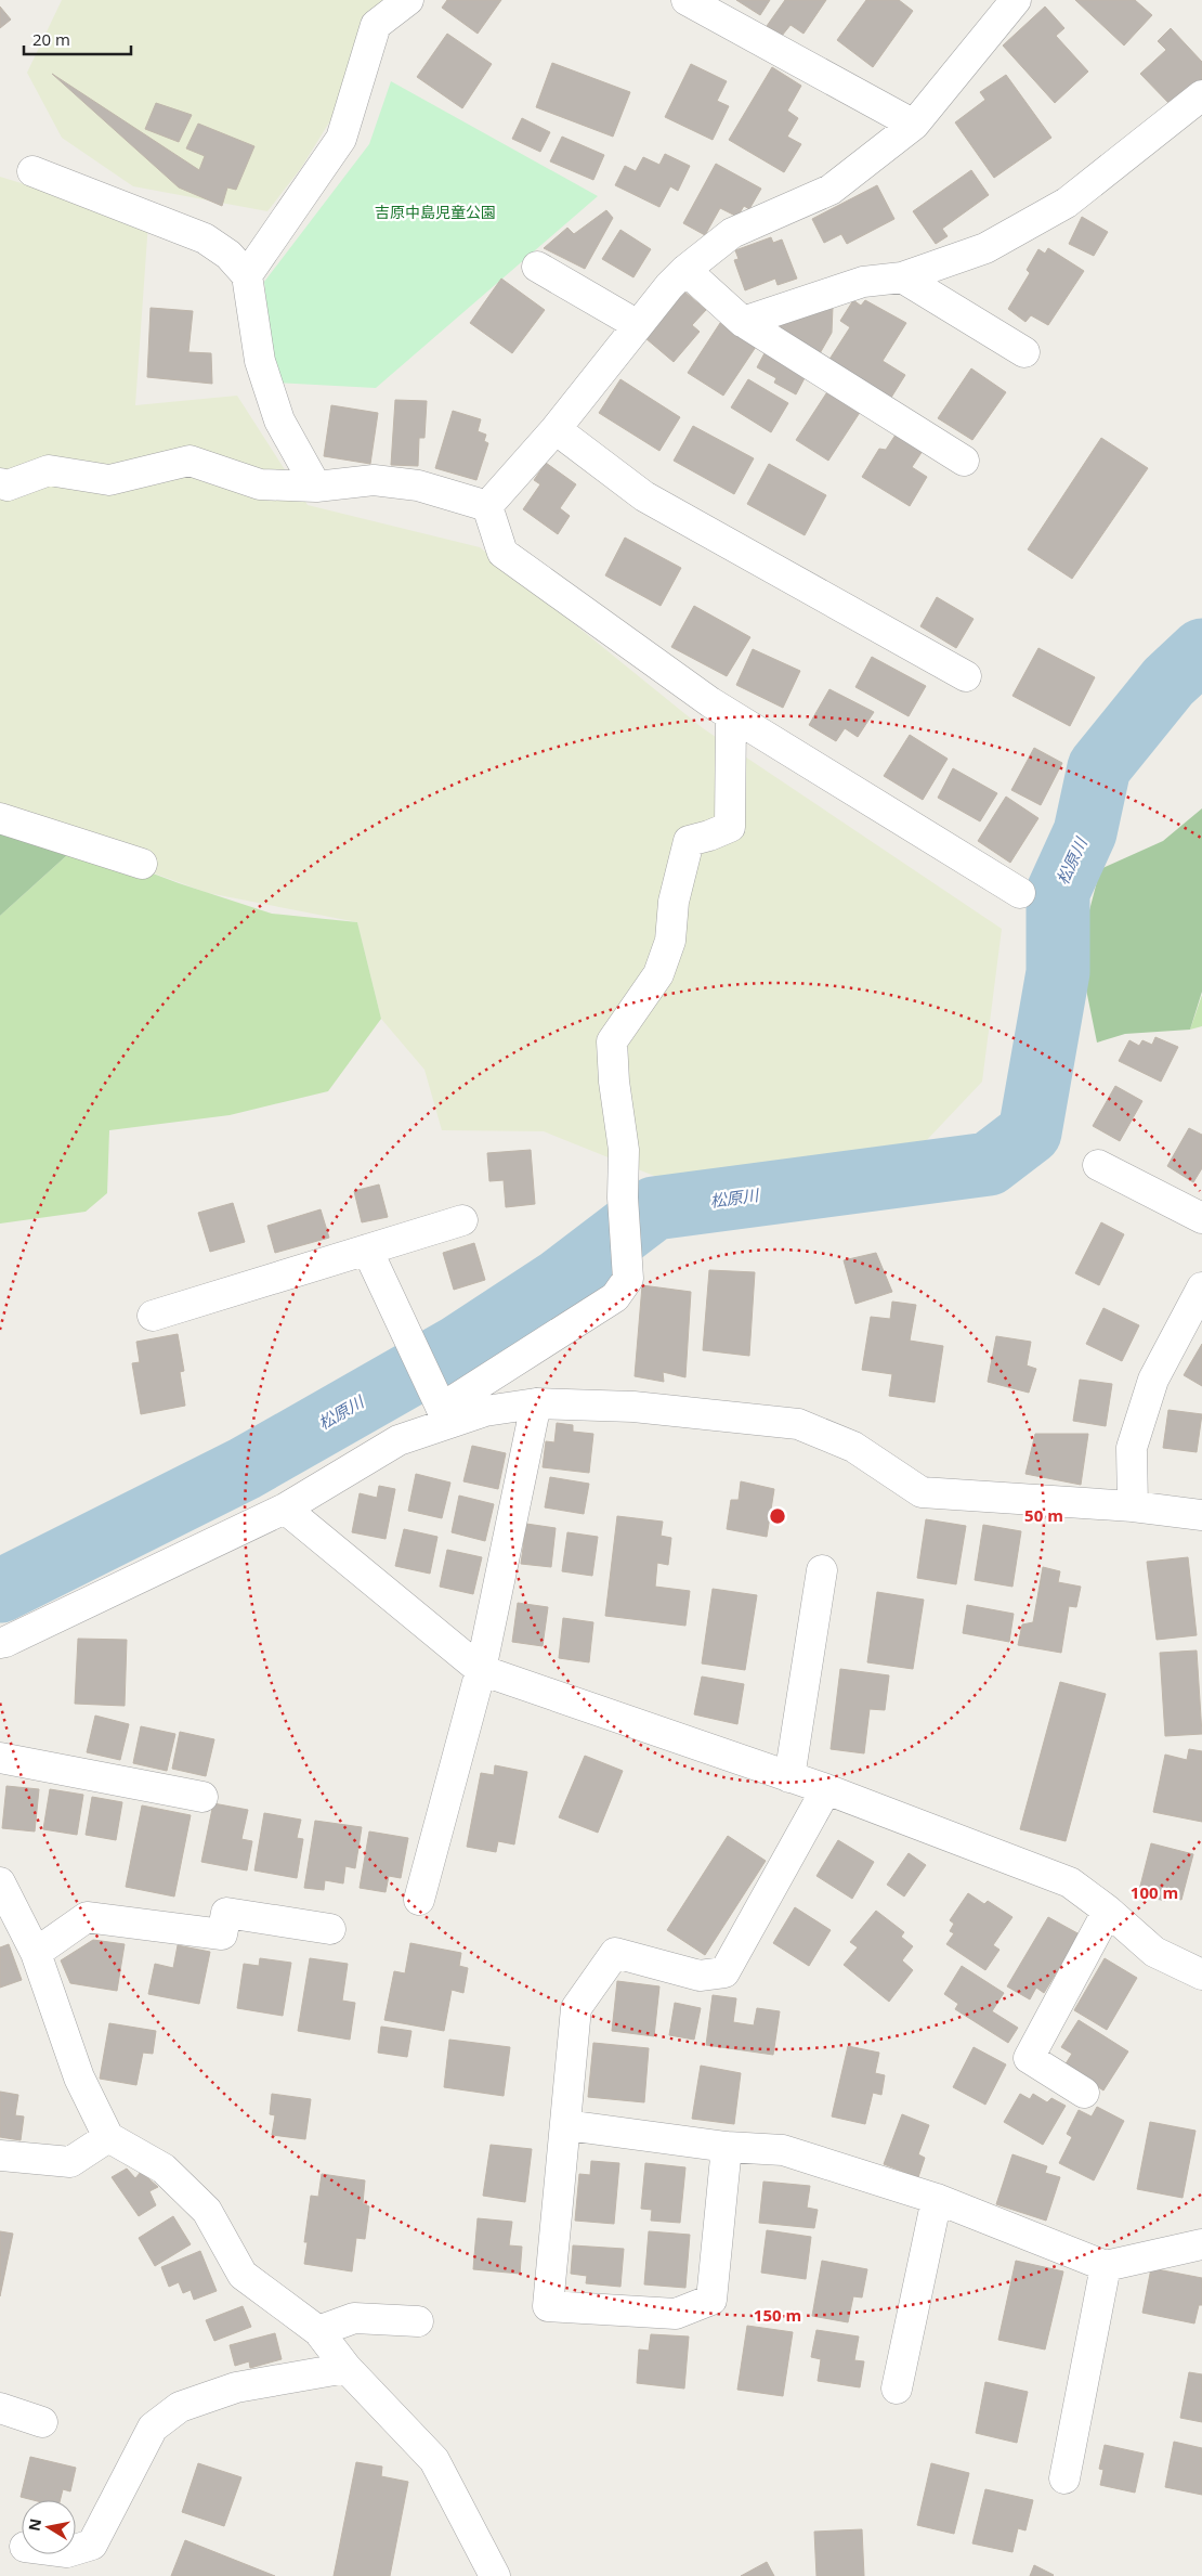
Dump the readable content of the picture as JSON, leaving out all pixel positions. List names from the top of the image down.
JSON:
{
  "water": ["松原川"],
  "parks": ["吉原中島児童公園"],
  "scale_bar": "20 m",
  "north": "left",
  "rings": ["50 m", "100 m", "150 m"]
}
